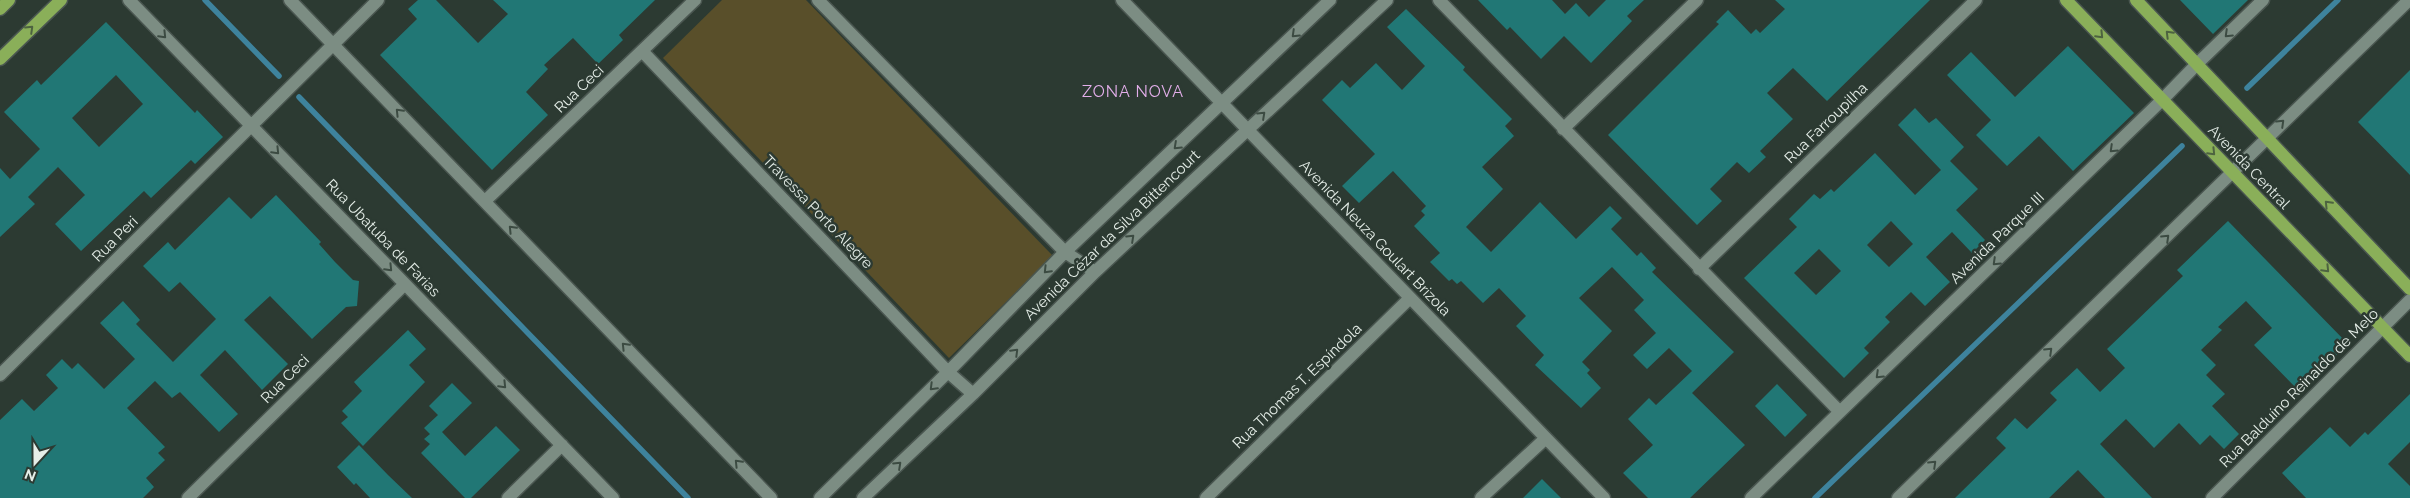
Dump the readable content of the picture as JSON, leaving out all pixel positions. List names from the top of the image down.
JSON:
{
  "streets": {
    "main road": ["Avenida Central"],
    "street": [
      "Rua Ceci",
      "Rua Farroupilha",
      "Travessa Porto Alegre",
      "Avenida Cézar da Silva Bittencourt",
      "Rua Ubatuba de Farias",
      "Avenida Neuza Goulart Brizola",
      "Avenida Parque III",
      "Rua Peri",
      "Rua Thomas T. Espíndola",
      "Rua Balduíno Reinaldo de Melo"
    ]
  },
  "crossings": [
    ["Rua Ceci", "Travessa Porto Alegre"],
    ["Rua Ceci", "Rua Ubatuba de Farias"],
    ["Avenida Central", "Avenida Parque III"],
    ["Avenida Central", "Rua Balduíno Reinaldo de Melo"],
    ["Travessa Porto Alegre", "Avenida Cézar da Silva Bittencourt"],
    ["Avenida Cézar da Silva Bittencourt", "Avenida Neuza Goulart Brizola"],
    ["Rua Ubatuba de Farias", "Rua Peri"],
    ["Avenida Neuza Goulart Brizola", "Rua Thomas T. Espíndola"]
  ],
  "one_way": ["Rua Ubatuba de Farias"],
  "districts": ["ZONA NOVA"],
  "north": "bottom"
}
